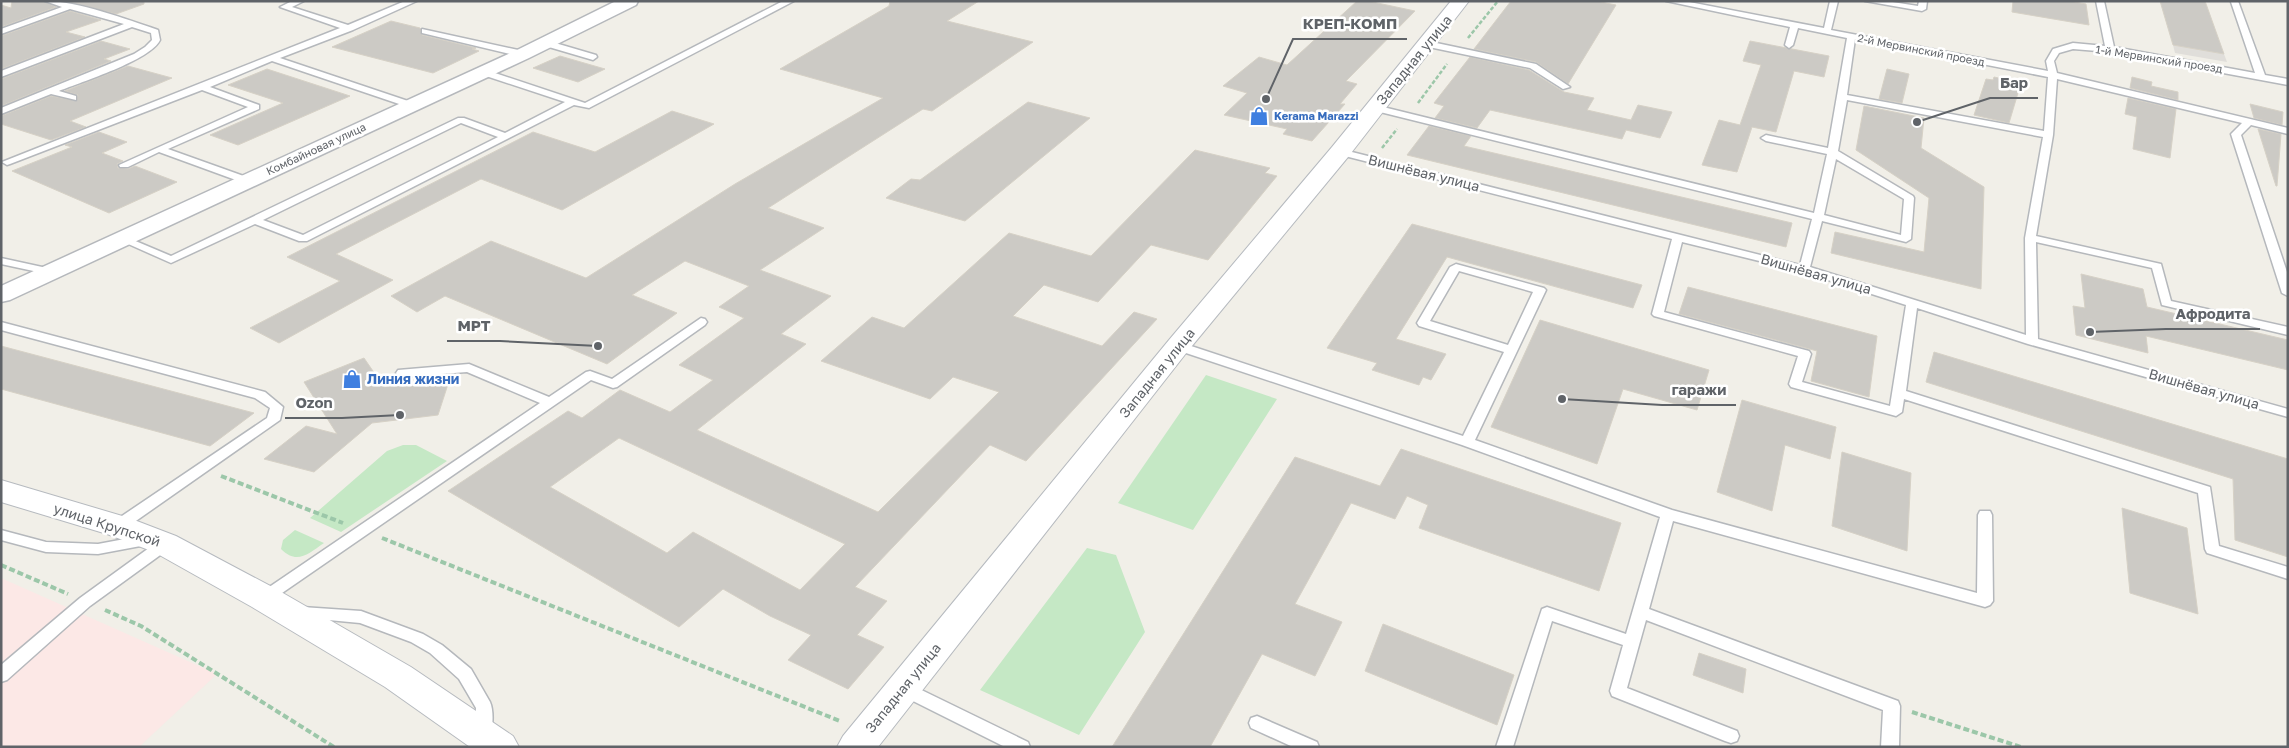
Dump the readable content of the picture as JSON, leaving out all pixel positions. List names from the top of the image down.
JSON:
{
  "streets": {
    "street": ["Западная улица", "Комбайновая улица", "улица Крупской"],
    "lane": ["2-й Мервинский проезд", "1-й Мервинский проезд", "Вишнёвая улица"]
  },
  "crossings": [
    ["2-й Мервинский проезд", "1-й Мервинский проезд"],
    ["1-й Мервинский проезд", "Вишнёвая улица"],
    ["Западная улица", "Вишнёвая улица"]
  ],
  "places": {
    "other": [
      "КРЕП-КОМП",
      "Бар",
      "Афродита",
      "МРТ",
      "гаражи",
      "Ozon"
    ],
    "shop": ["Kerama Marazzi", "Линия жизни"]
  }
}
